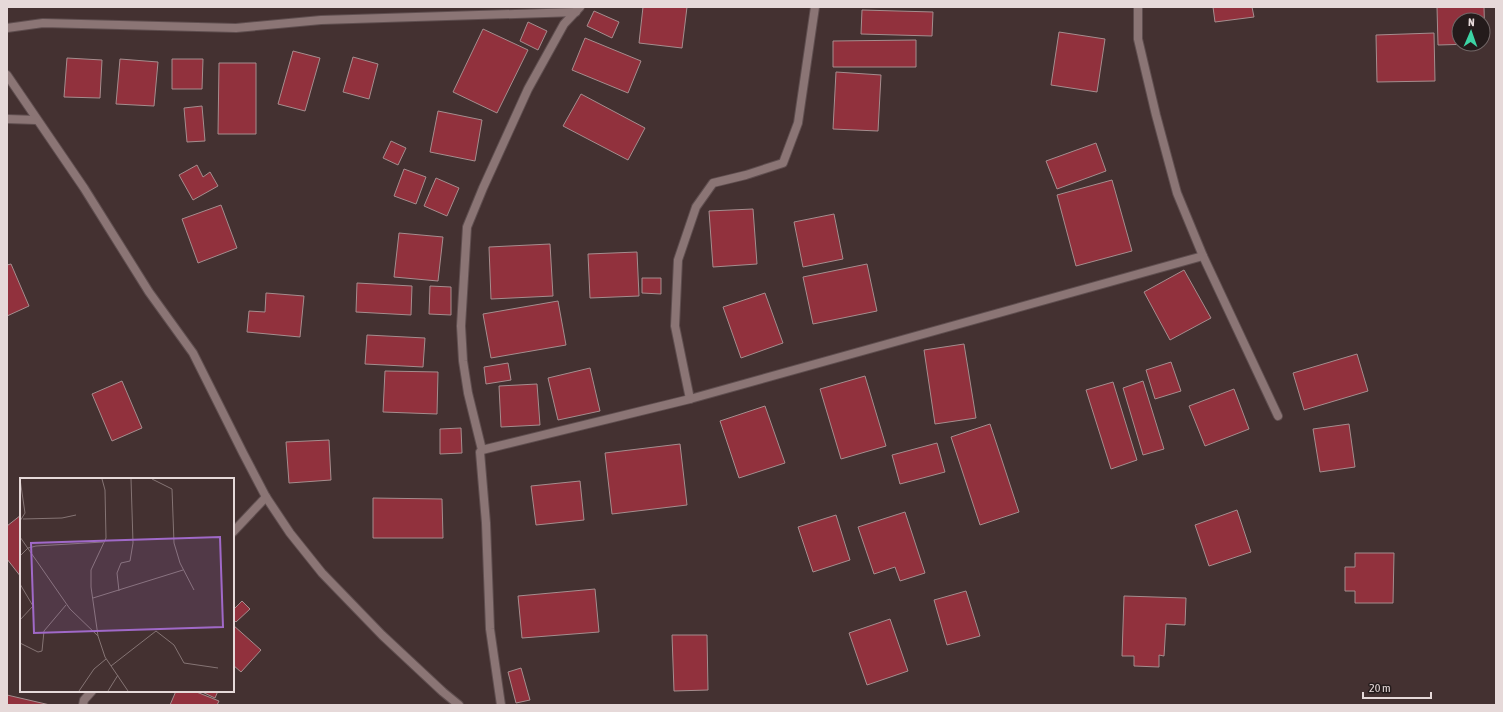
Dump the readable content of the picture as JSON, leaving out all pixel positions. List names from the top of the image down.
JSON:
{
  "scale_bar": "20 m",
  "north": "top"
}
